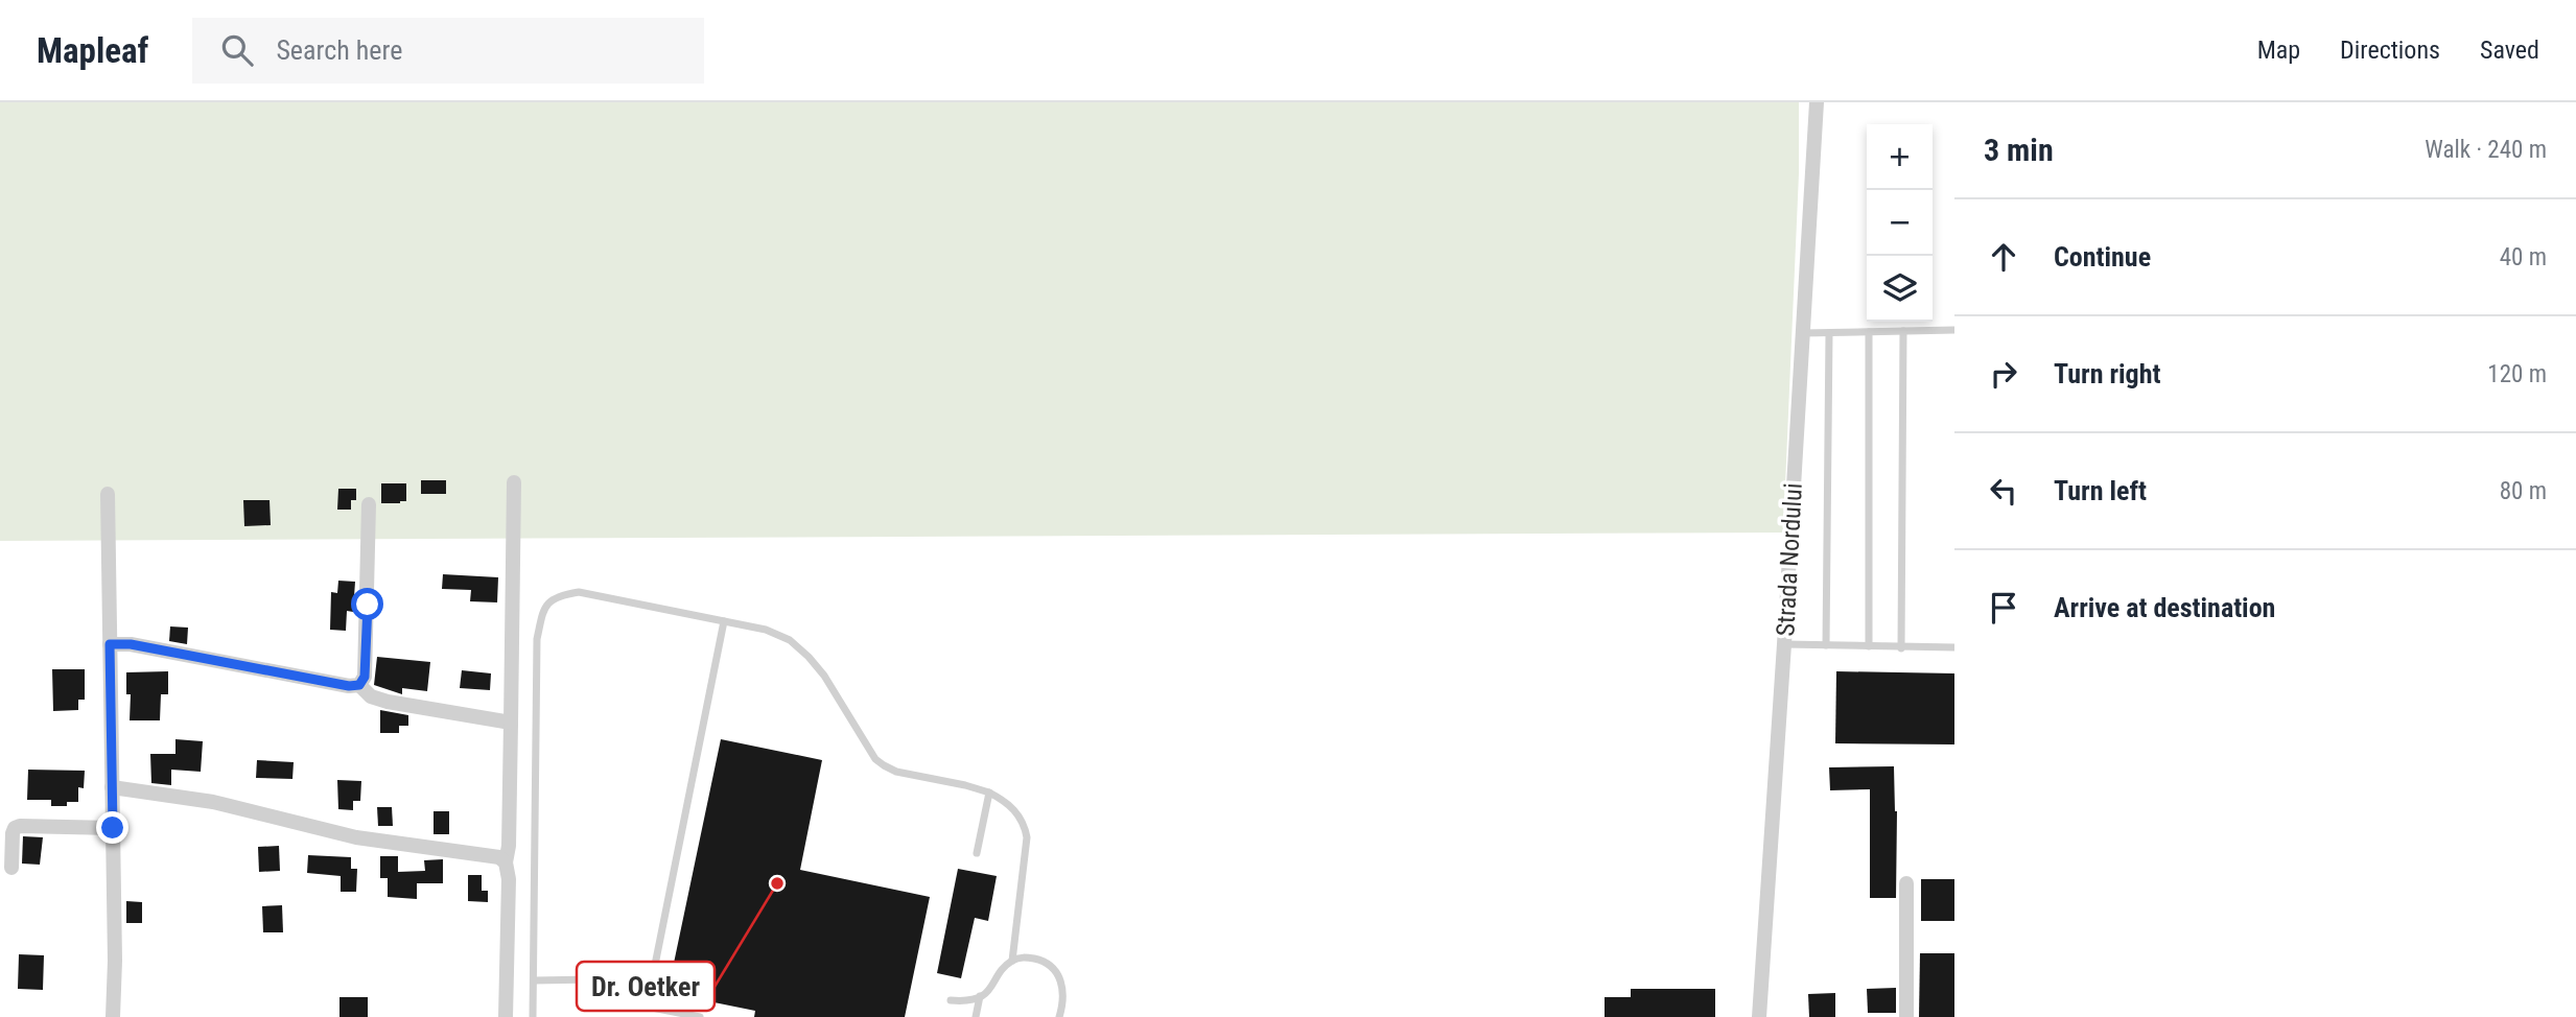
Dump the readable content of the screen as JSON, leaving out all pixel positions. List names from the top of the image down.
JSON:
{
  "streets": {
    "street": ["Strada Nordului"]
  },
  "places": ["Dr. Oetker"],
  "page": {
    "header": "Mapleaf",
    "search": "Search here",
    "nav": ["Map", "Directions", "Saved"],
    "heading": ["3 min", "Walk · 240 m"],
    "map_buttons": ["+", "−"],
    "list": [
      ["Continue", "40 m"],
      ["Turn right", "120 m"],
      ["Turn left", "80 m"],
      "Arrive at destination"
    ]
  }
}
